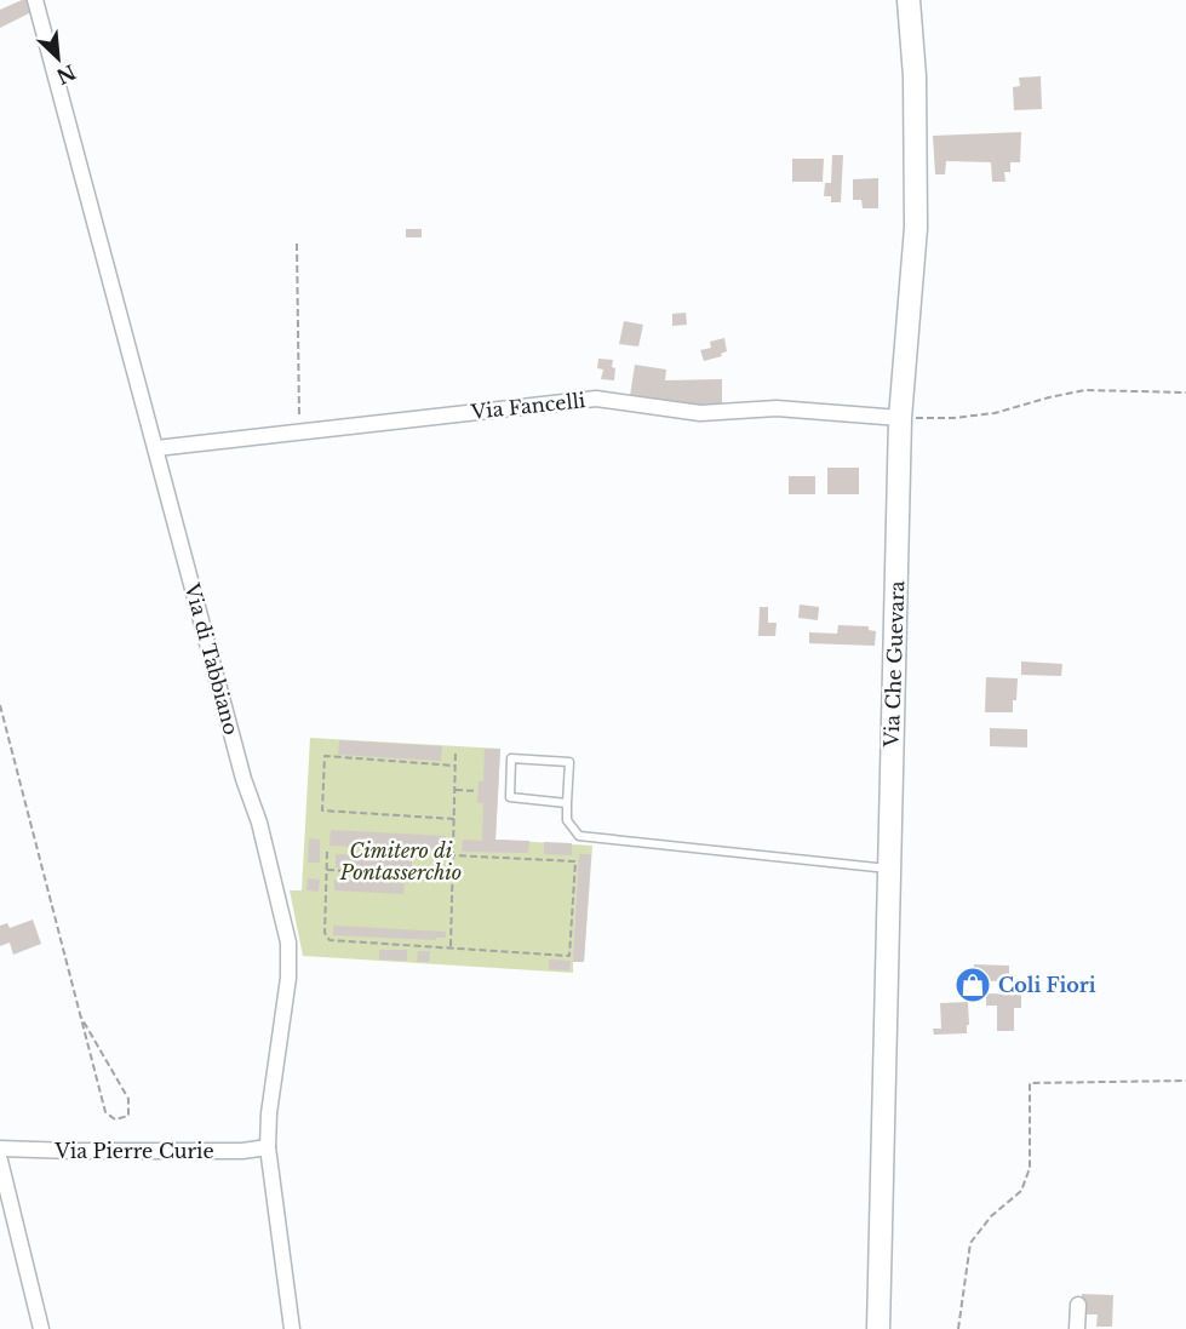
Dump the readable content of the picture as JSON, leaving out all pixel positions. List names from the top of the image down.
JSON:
{
  "streets": {
    "main road": ["Via Che Guevara"],
    "street": ["Via Fancelli", "Via di Tabbiano", "Via Pierre Curie"]
  },
  "crossings": [
    ["Via Fancelli", "Via di Tabbiano"],
    ["Via Fancelli", "Via Che Guevara"],
    ["Via di Tabbiano", "Via Pierre Curie"]
  ],
  "parks": ["Cimitero di Pontasserchio"],
  "places": {
    "shop": ["Coli Fiori"]
  },
  "north": "bottom right"
}
